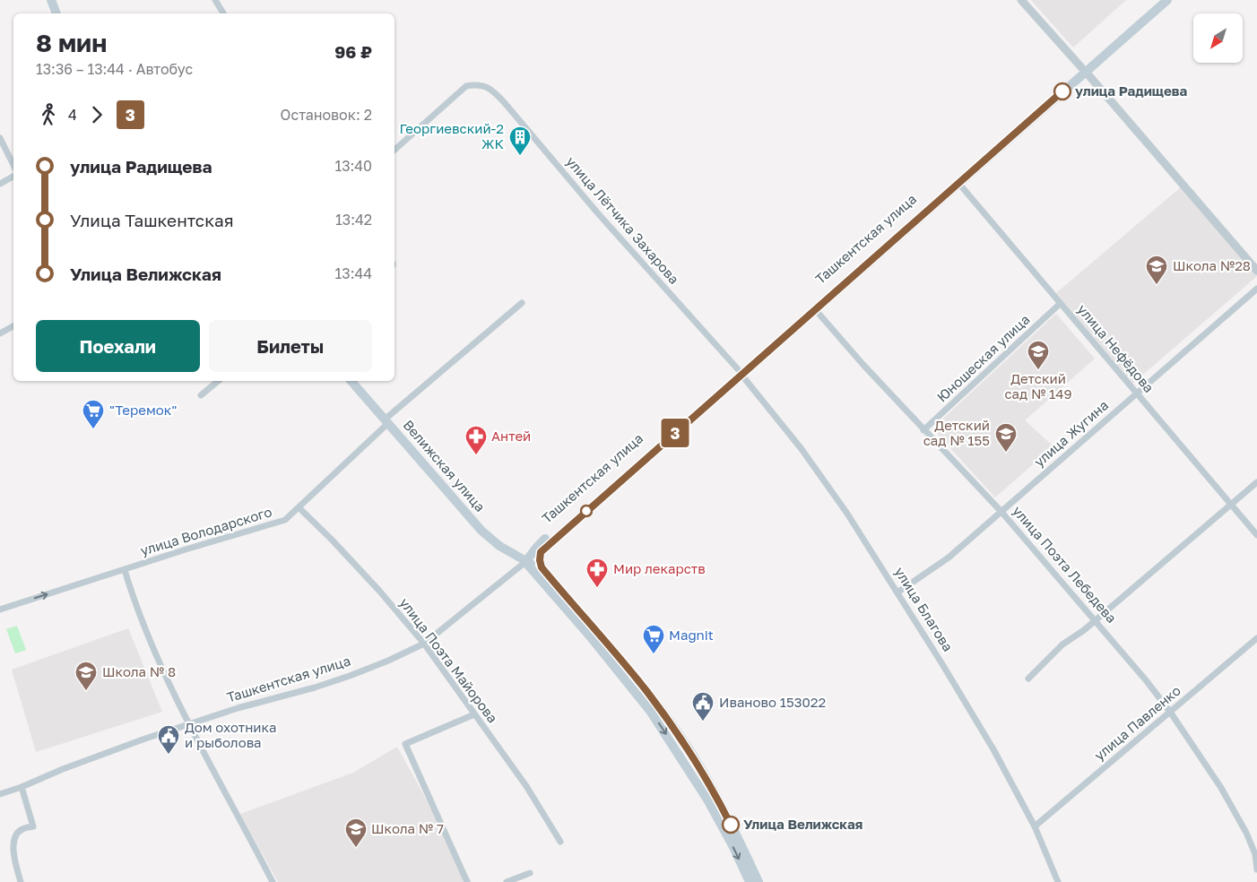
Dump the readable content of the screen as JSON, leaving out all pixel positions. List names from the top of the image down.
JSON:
{
  "streets": {
    "main road": ["Ташкентская улица", "Велижская улица"],
    "street": [
      "улица Лётчика Захарова",
      "улица Нефёдова",
      "Юношеская улица",
      "улица Жугина",
      "улица Володарского",
      "улица Поэта Лебедева",
      "улица Благова",
      "улица Поэта Майорова",
      "улица Павленко"
    ]
  },
  "crossings": [
    ["улица Лётчика Захарова", "Ташкентская улица"],
    ["улица Лётчика Захарова", "улица Благова"],
    ["Ташкентская улица", "улица Нефёдова"],
    ["Ташкентская улица", "Велижская улица"],
    ["Ташкентская улица", "улица Поэта Лебедева"],
    ["Ташкентская улица", "улица Благова"],
    ["Ташкентская улица", "улица Поэта Майорова"],
    ["улица Нефёдова", "Юношеская улица"],
    ["улица Нефёдова", "улица Жугина"],
    ["Юношеская улица", "улица Поэта Лебедева"],
    ["улица Жугина", "улица Поэта Лебедева"],
    ["улица Жугина", "улица Благова"],
    ["Велижская улица", "улица Володарского"],
    ["улица Володарского", "улица Поэта Майорова"],
    ["улица Поэта Лебедева", "улица Павленко"],
    ["улица Благова", "улица Павленко"]
  ],
  "places": {
    "other": ["улица Радищева", "Улица Велижская"],
    "building": ["Георгиевский-2 ЖК"],
    "school or university": [
      "Школа №28",
      "Детский сад № 149",
      "Детский сад № 155",
      "Школа № 8",
      "Школа № 7"
    ],
    "supermarket": ["\"Теремок\"", "Magnit"],
    "pharmacy": ["Антей", "Мир лекарств"],
    "public building": ["Иваново 153022", "Дом охотника и рыболова"]
  },
  "lines": ["bus line 3"],
  "north": "bottom left",
  "page": {
    "on_map": "3",
    "heading": ["8 мин", "13:36 – 13:44 · Автобус", "96 ₽"],
    "legs": ["4", "3", "Остановок: 2"],
    "list": [
      {
        "name": "улица Радищева",
        "value": "13:40"
      },
      {
        "name": "Улица Ташкентская",
        "value": "13:42"
      },
      {
        "name": "Улица Велижская",
        "value": "13:44"
      }
    ],
    "buttons": ["Поехали", "Билеты"]
  }
}
